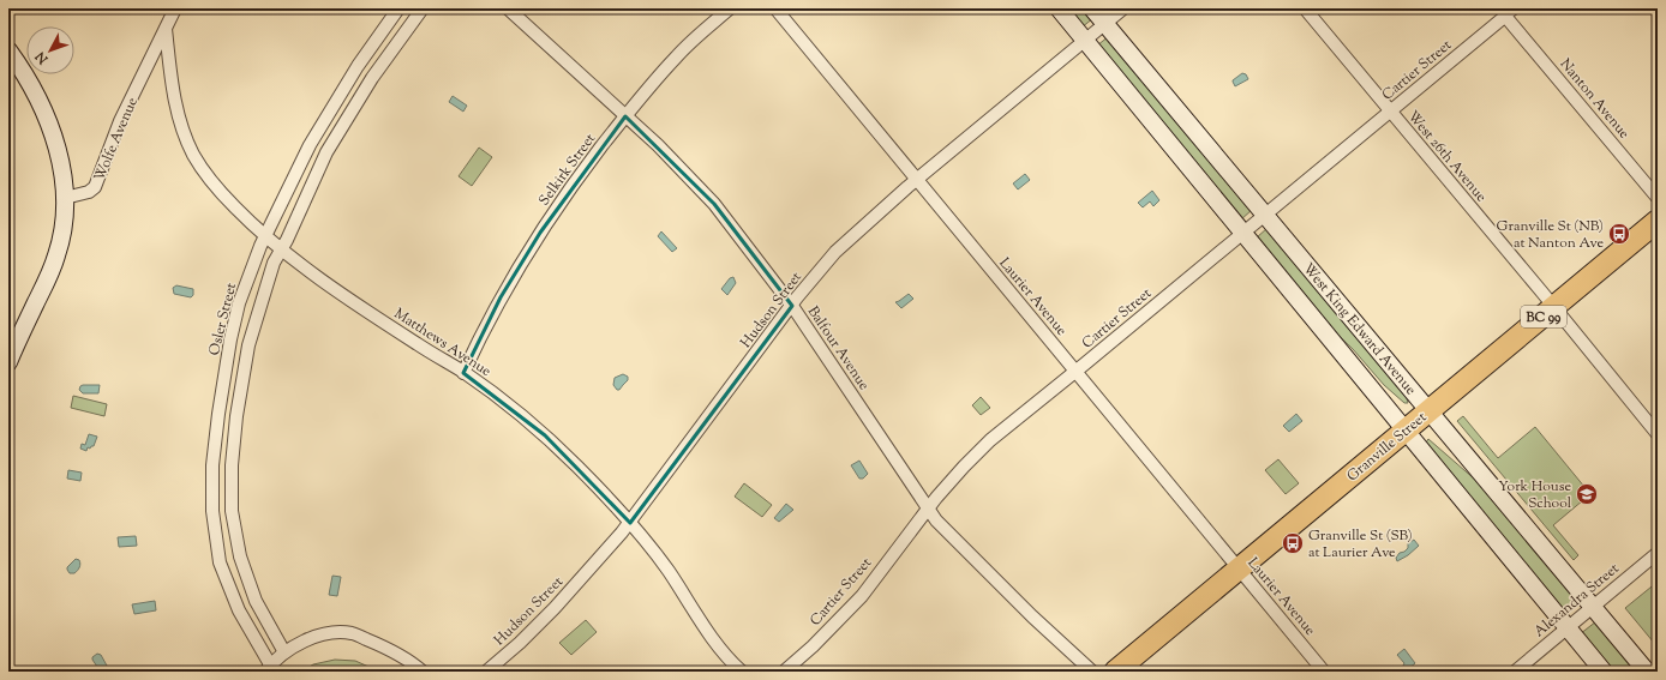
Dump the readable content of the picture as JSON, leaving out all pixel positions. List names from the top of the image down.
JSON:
{
  "streets": {
    "highway": ["BC 99", "Granville Street"],
    "main road": ["West King Edward Avenue"],
    "street": [
      "Cartier Street",
      "Nanton Avenue",
      "Wolfe Avenue",
      "West 26th Avenue",
      "Selkirk Street",
      "Laurier Avenue",
      "Hudson Street",
      "Osler Street",
      "Matthews Avenue",
      "Balfour Avenue",
      "Alexandra Street"
    ]
  },
  "crossings": [
    ["Cartier Street", "Nanton Avenue"],
    ["Cartier Street", "West 26th Avenue"],
    ["Cartier Street", "Laurier Avenue"],
    ["Cartier Street", "West King Edward Avenue"],
    ["Cartier Street", "Balfour Avenue"],
    ["Wolfe Avenue", "Matthews Avenue"],
    ["West 26th Avenue", "Granville Street"],
    ["Selkirk Street", "Matthews Avenue"],
    ["Selkirk Street", "Balfour Avenue"],
    ["Laurier Avenue", "Hudson Street"],
    ["Laurier Avenue", "Granville Street"],
    ["Hudson Street", "West King Edward Avenue"],
    ["Hudson Street", "Matthews Avenue"],
    ["Hudson Street", "Balfour Avenue"],
    ["Osler Street", "Matthews Avenue"],
    ["West King Edward Avenue", "Granville Street"],
    ["West King Edward Avenue", "Alexandra Street"]
  ],
  "places": {
    "bus stop": ["Granville St (NB) at Nanton Ave", "Granville St (SB) at Laurier Ave"],
    "school or university": ["York House School"]
  },
  "north": "bottom left"
}
